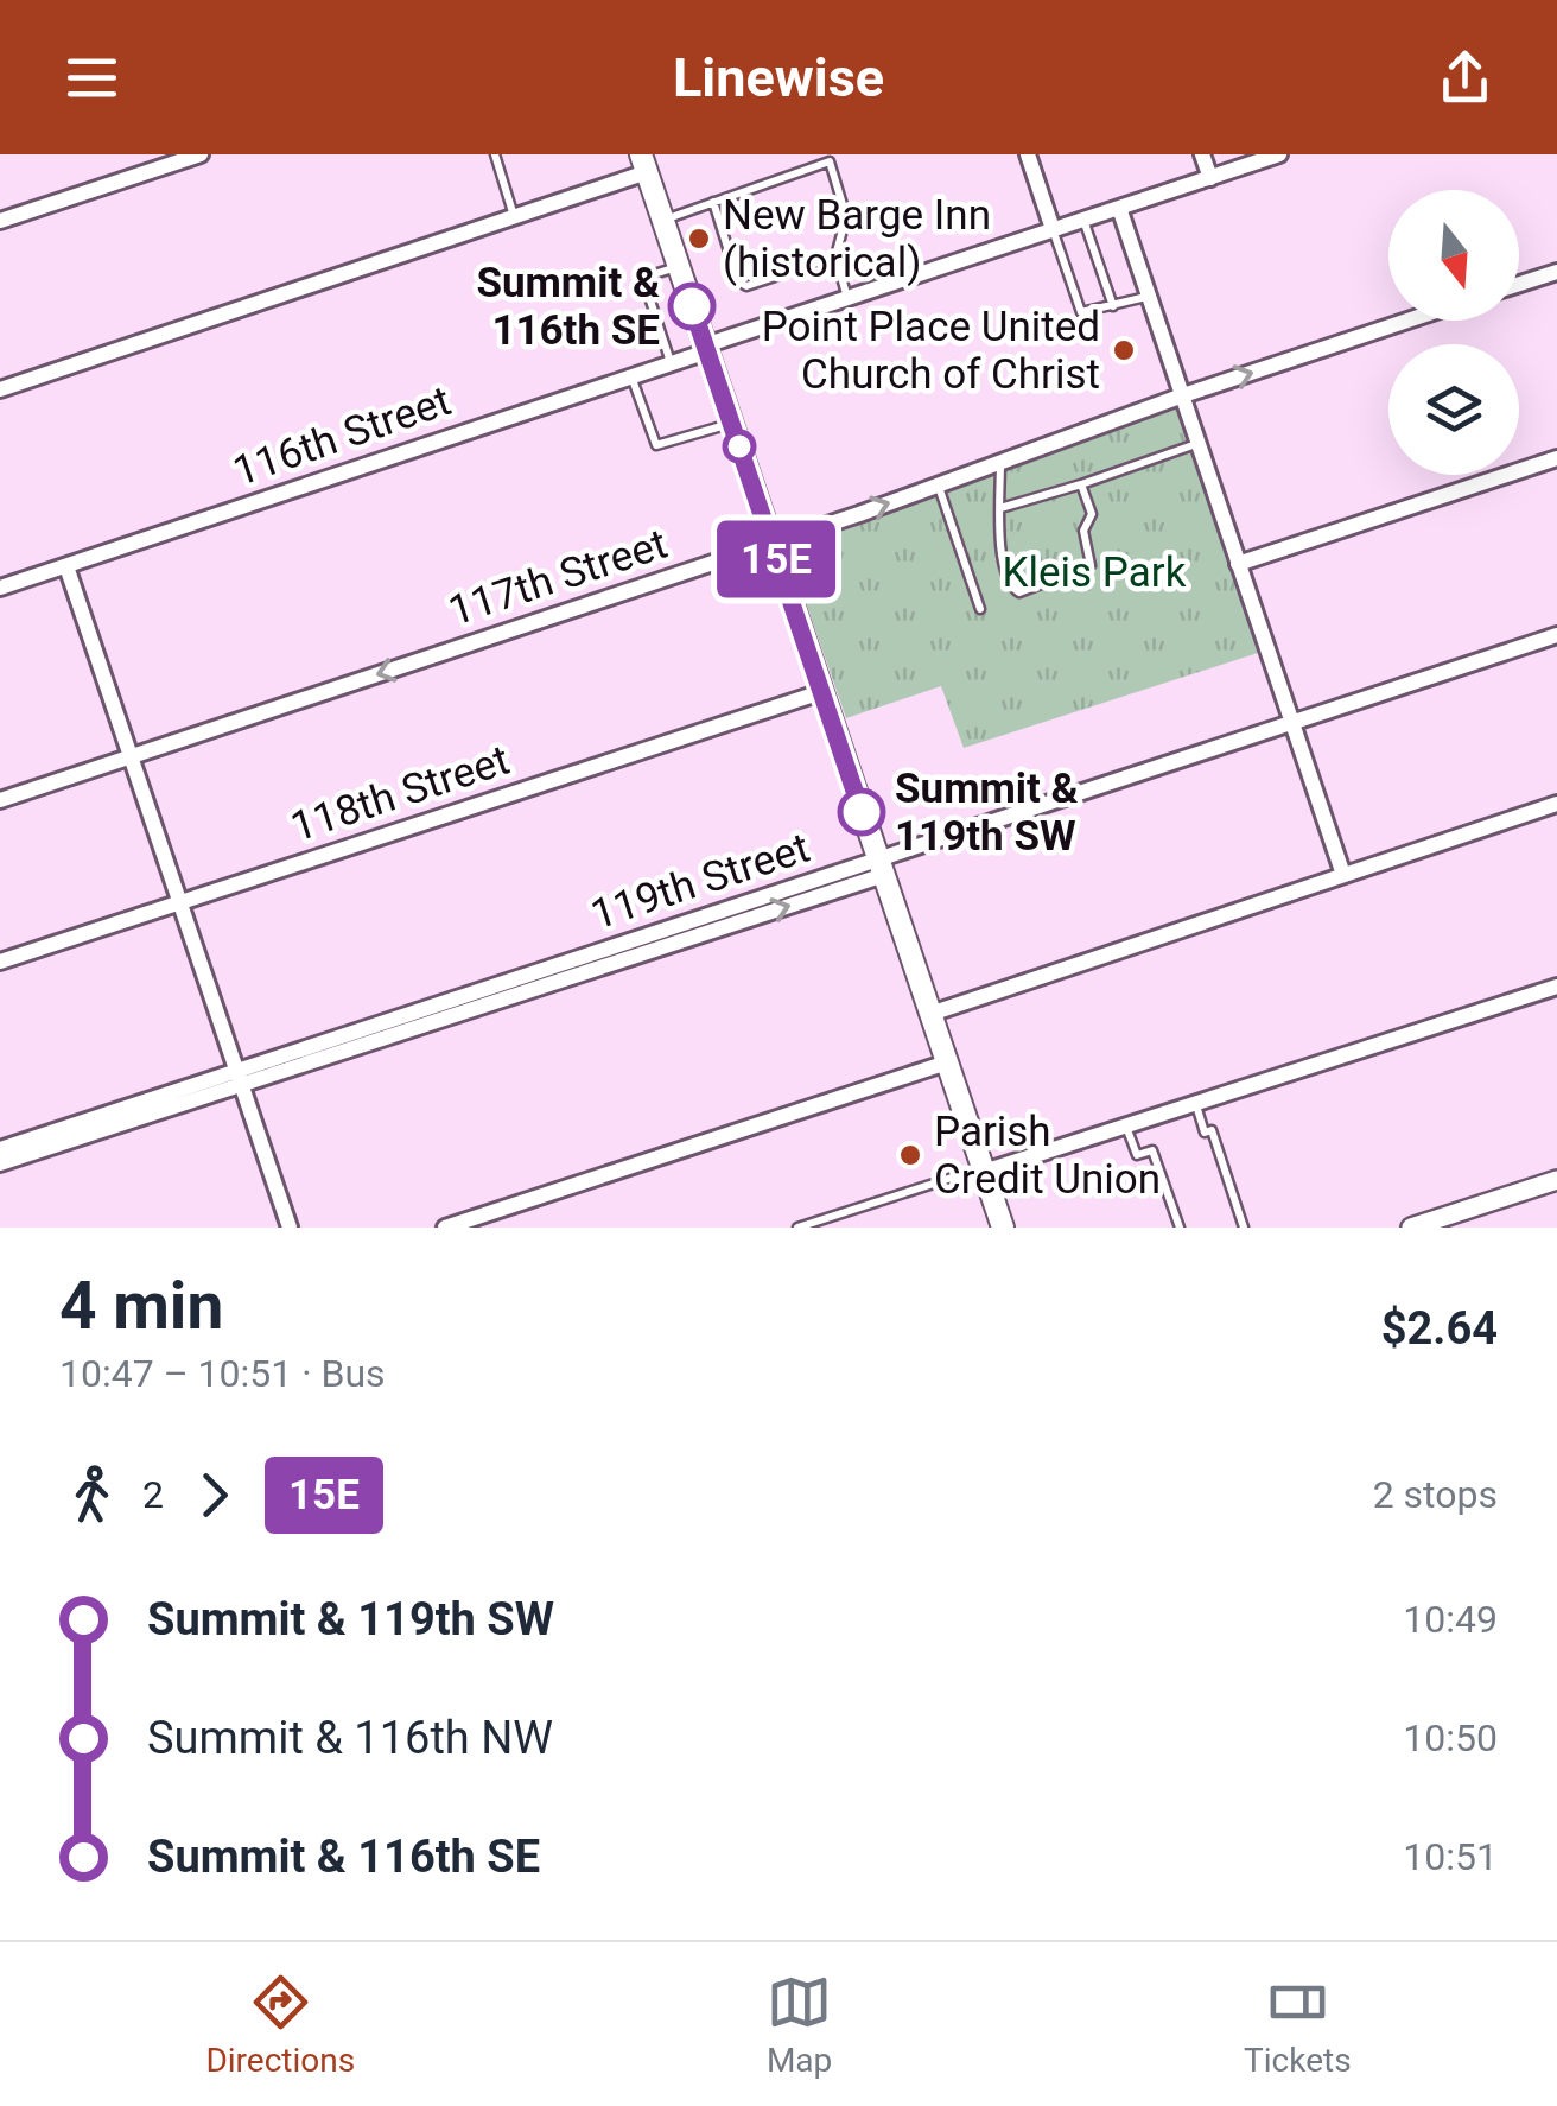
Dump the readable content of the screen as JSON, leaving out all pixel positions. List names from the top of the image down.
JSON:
{
  "streets": {
    "street": [
      "116th Street",
      "117th Street",
      "118th Street",
      "119th Street"
    ]
  },
  "parks": ["Kleis Park"],
  "places": [
    "New Barge Inn (historical)",
    "Summit & 116th SE",
    "Point Place United Church of Christ",
    "Summit & 119th SW",
    "Parish Credit Union"
  ],
  "lines": ["bus line 15E"],
  "north": "bottom",
  "page": {
    "header": "Linewise",
    "on_map": "15E",
    "heading": ["4 min", "10:47 – 10:51 · Bus", "$2.64"],
    "legs": ["2", "15E", "2 stops"],
    "list": [
      {
        "name": "Summit & 119th SW",
        "value": "10:49"
      },
      {
        "name": "Summit & 116th NW",
        "value": "10:50"
      },
      {
        "name": "Summit & 116th SE",
        "value": "10:51"
      }
    ],
    "tabs": ["Directions", "Map", "Tickets"]
  }
}
